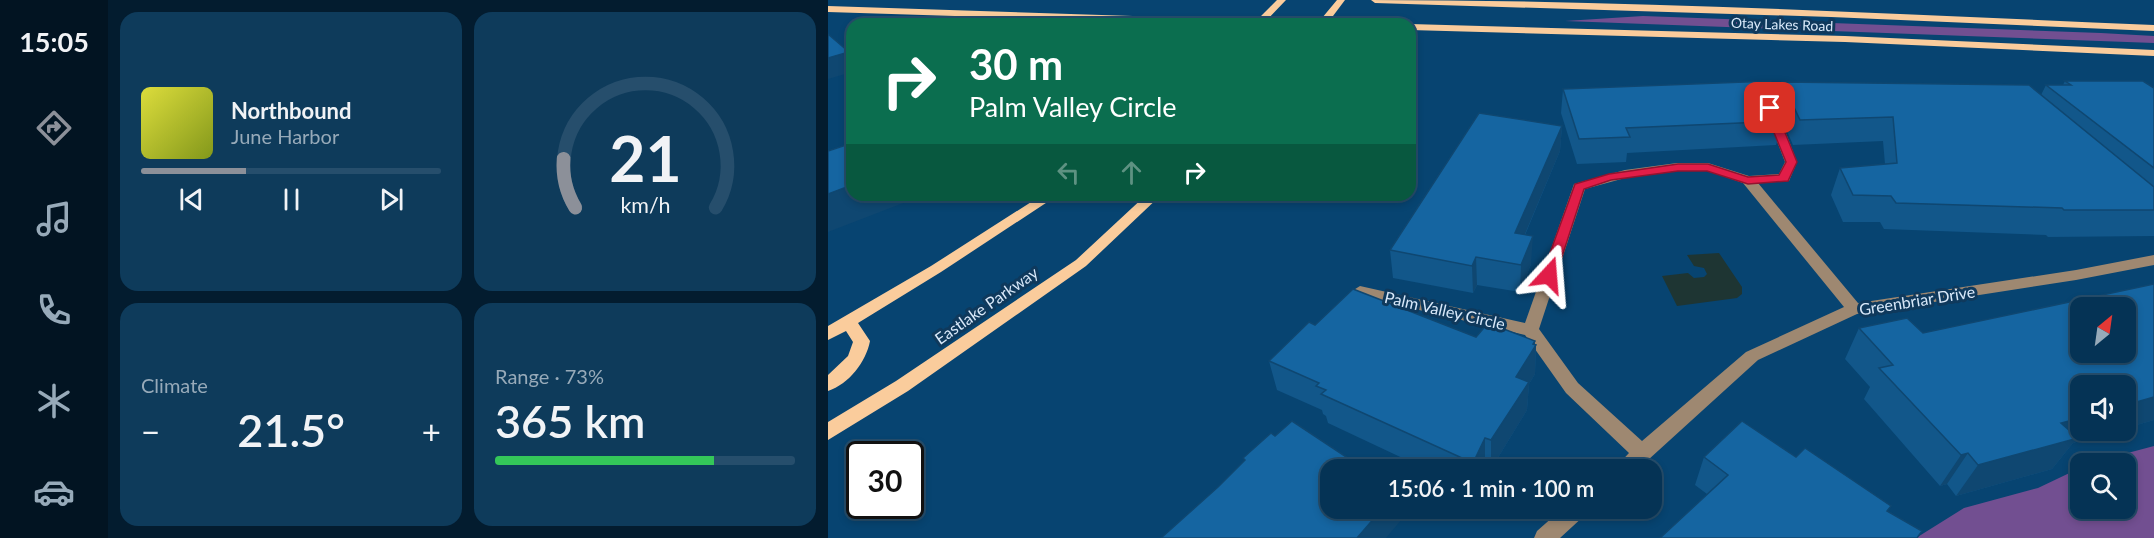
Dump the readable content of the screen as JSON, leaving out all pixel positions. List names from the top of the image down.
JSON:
{
  "streets": {
    "main road": ["Otay Lakes Road", "Eastlake Parkway"],
    "street": ["Greenbriar Drive", "Palm Valley Circle"]
  },
  "north": "top right",
  "page": {
    "tabs": "15:05",
    "turn": ["30 m", "Palm Valley Circle"],
    "song": ["Northbound", "June Harbor"],
    "tile": [
      "Climate",
      ["Range · 73%", "365 km"]
    ],
    "heat": ["−", "21.5°", "+"],
    "limit": "30",
    "trip": "15:06 · 1 min · 100 m",
    "gauge": ["21", "km/h"]
  }
}
